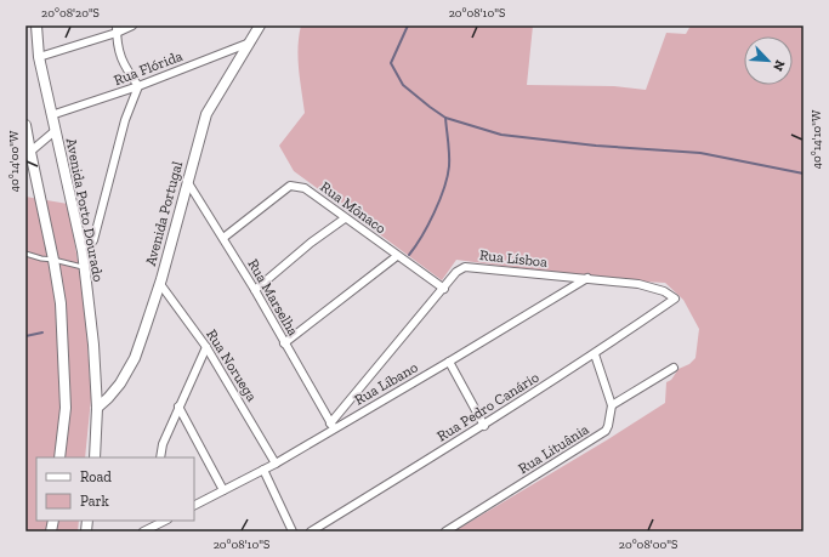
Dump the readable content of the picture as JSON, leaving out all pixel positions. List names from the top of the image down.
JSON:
{
  "streets": {
    "street": [
      "Rua Flórida",
      "Rua Mônaco",
      "Avenida Porto Dourado",
      "Avenida Portugal",
      "Rua Lísboa",
      "Rua Marselha",
      "Rua Noruega",
      "Rua Líbano",
      "Rua Pedro Canário",
      "Rua Lituânia"
    ]
  },
  "crossings": [
    ["Rua Flórida", "Avenida Porto Dourado"],
    ["Rua Flórida", "Avenida Portugal"],
    ["Rua Mônaco", "Rua Lísboa"],
    ["Rua Mônaco", "Rua Marselha"],
    ["Avenida Porto Dourado", "Avenida Portugal"],
    ["Avenida Portugal", "Rua Marselha"],
    ["Avenida Portugal", "Rua Noruega"],
    ["Rua Lísboa", "Rua Marselha"],
    ["Rua Lísboa", "Rua Líbano"],
    ["Rua Lísboa", "Rua Pedro Canário"],
    ["Rua Marselha", "Rua Líbano"],
    ["Rua Noruega", "Rua Líbano"]
  ],
  "legend": ["Road", "Park"],
  "north": "bottom right",
  "coordinates": [
    "20°08'20\"S",
    "20°08'10\"S",
    "40°14'10\"W",
    "40°14'00\"W",
    "20°08'00\"S"
  ]
}
